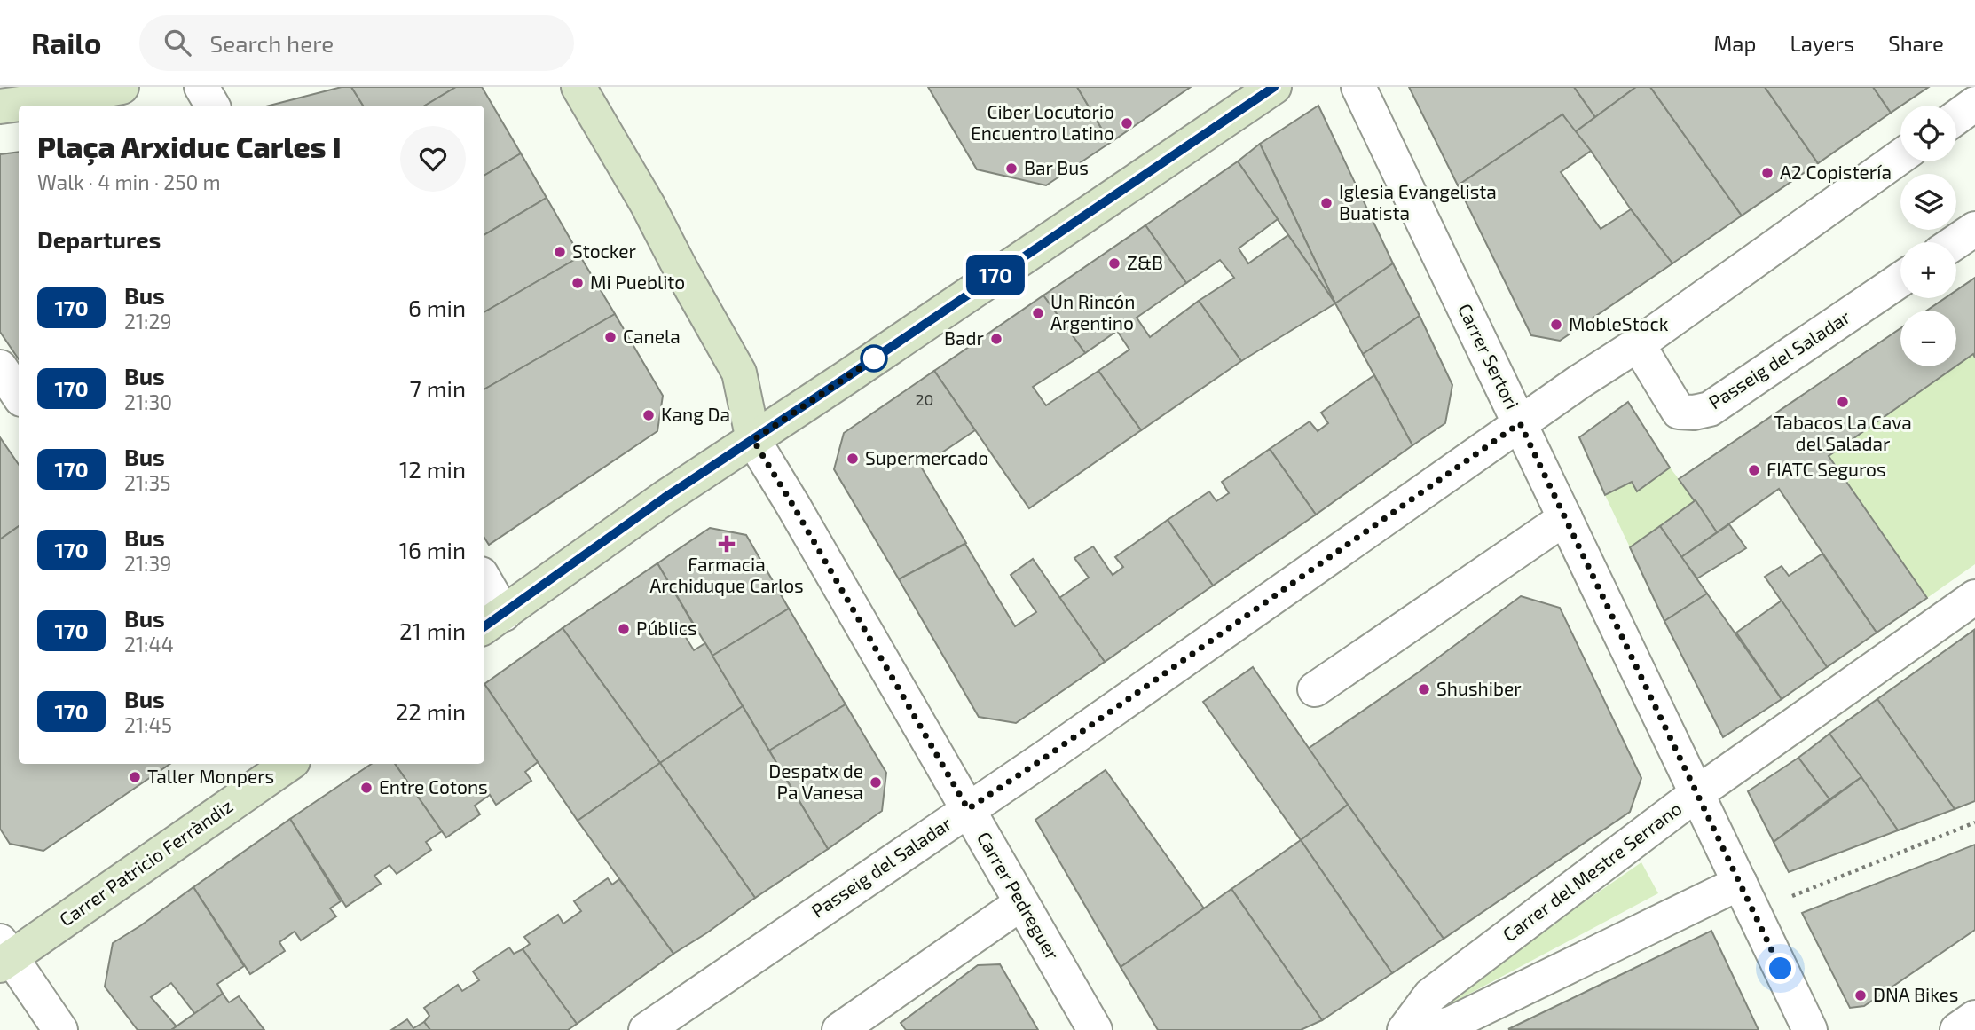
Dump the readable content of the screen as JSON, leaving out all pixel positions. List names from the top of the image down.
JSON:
{
  "streets": {
    "main road": ["Carrer Patricio Ferràndiz"],
    "street": [
      "Carrer Sertori",
      "Passeig del Saladar",
      "Carrer del Mestre Serrano",
      "Carrer Pedreguer"
    ]
  },
  "crossings": [
    ["Carrer Sertori", "Passeig del Saladar"],
    ["Carrer Sertori", "Carrer del Mestre Serrano"],
    ["Passeig del Saladar", "Carrer Pedreguer"]
  ],
  "places": {
    "other": [
      "Ciber Locutorio Encuentro Latino",
      "Bar Bus",
      "A2 Copistería",
      "Iglesia Evangelista Buatista",
      "Stocker",
      "Z&B",
      "Mi Pueblito",
      "Un Rincón Argentino",
      "MobleStock",
      "Canela",
      "Badr",
      "Tabacos La Cava del Saladar",
      "Kang Da",
      "Supermercado",
      "FIATC Seguros",
      "Públics",
      "Shushiber",
      "Taller Monpers",
      "Despatx de Pa Vanesa",
      "Entre Cotons",
      "DNA Bikes"
    ],
    "health": ["Farmacia Archiduque Carlos"]
  },
  "lines": ["bus line 170"],
  "house_numbers": ["20"],
  "page": {
    "header": "Railo",
    "search": "Search here",
    "nav": ["Map", "Layers", "Share"],
    "on_map": "170",
    "map_buttons": ["+", "−"],
    "heading": [
      ["Plaça Arxiduc Carles I", "Walk · 4 min · 250 m"],
      "Departures"
    ],
    "list": [
      {
        "mark": "170",
        "name": "Bus",
        "note": "21:29",
        "value": "6 min"
      },
      {
        "mark": "170",
        "name": "Bus",
        "note": "21:30",
        "value": "7 min"
      },
      {
        "mark": "170",
        "name": "Bus",
        "note": "21:35",
        "value": "12 min"
      },
      {
        "mark": "170",
        "name": "Bus",
        "note": "21:39",
        "value": "16 min"
      },
      {
        "mark": "170",
        "name": "Bus",
        "note": "21:44",
        "value": "21 min"
      },
      {
        "mark": "170",
        "name": "Bus",
        "note": "21:45",
        "value": "22 min"
      }
    ]
  }
}
